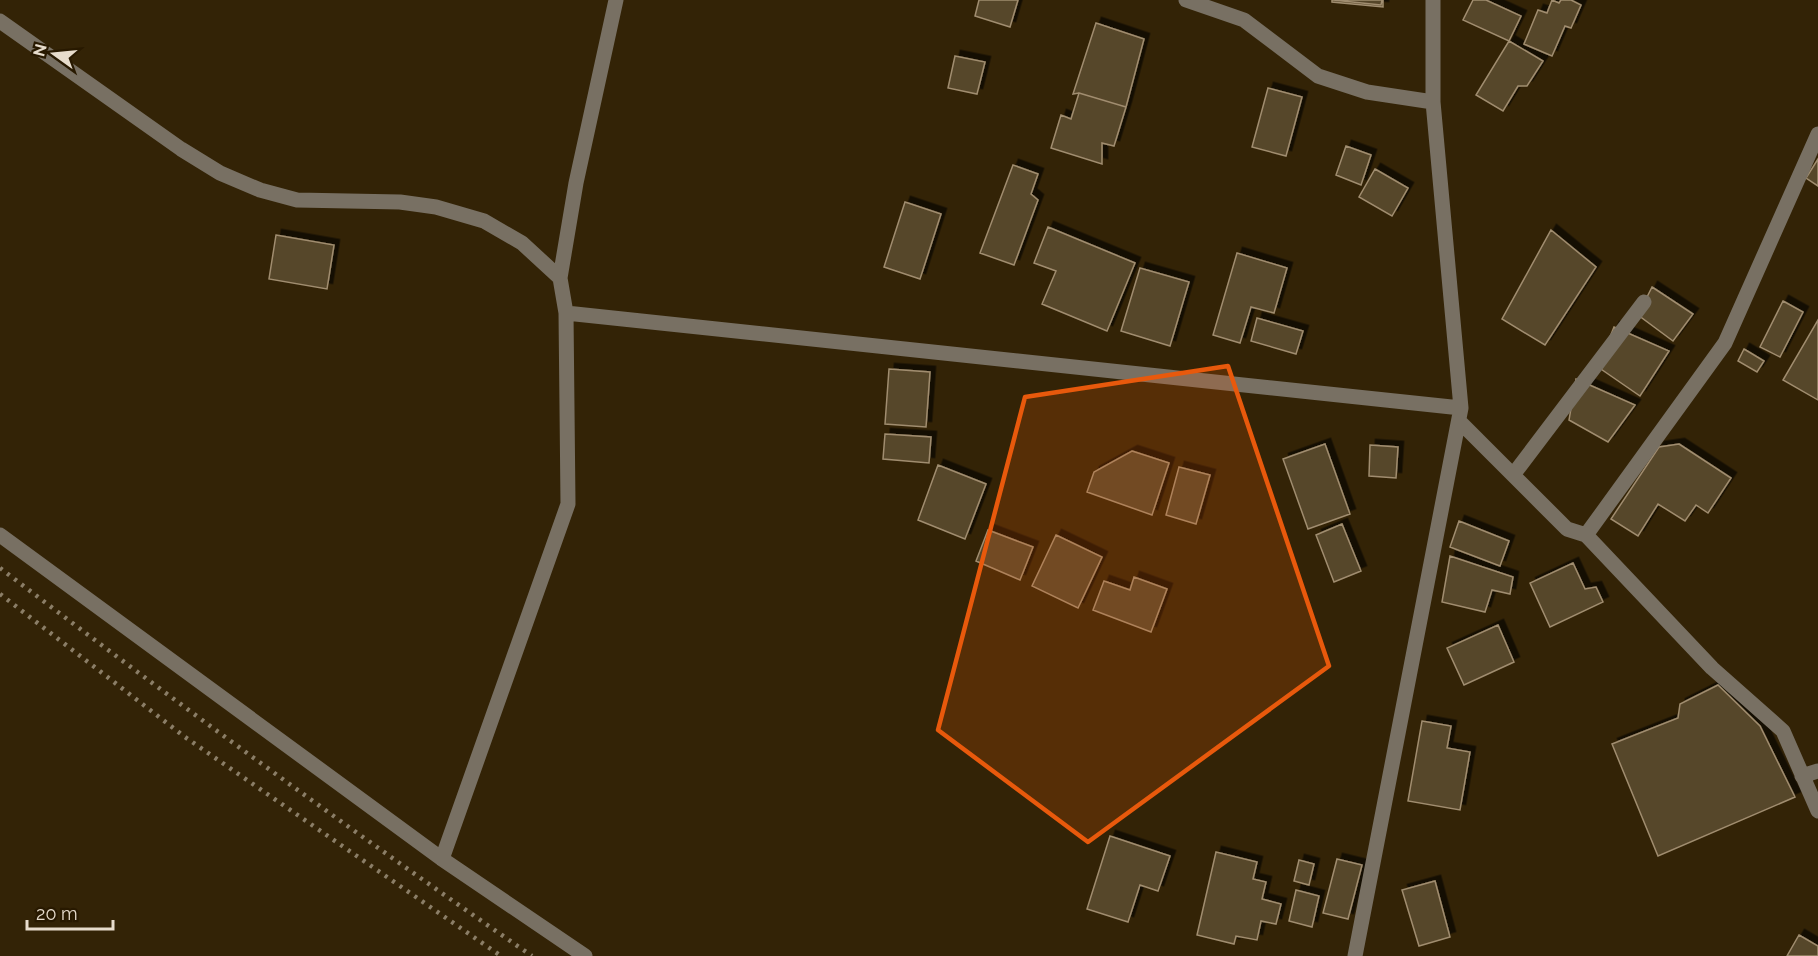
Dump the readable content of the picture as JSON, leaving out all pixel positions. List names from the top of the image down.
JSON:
{
  "scale_bar": "20 m",
  "north": "left"
}
